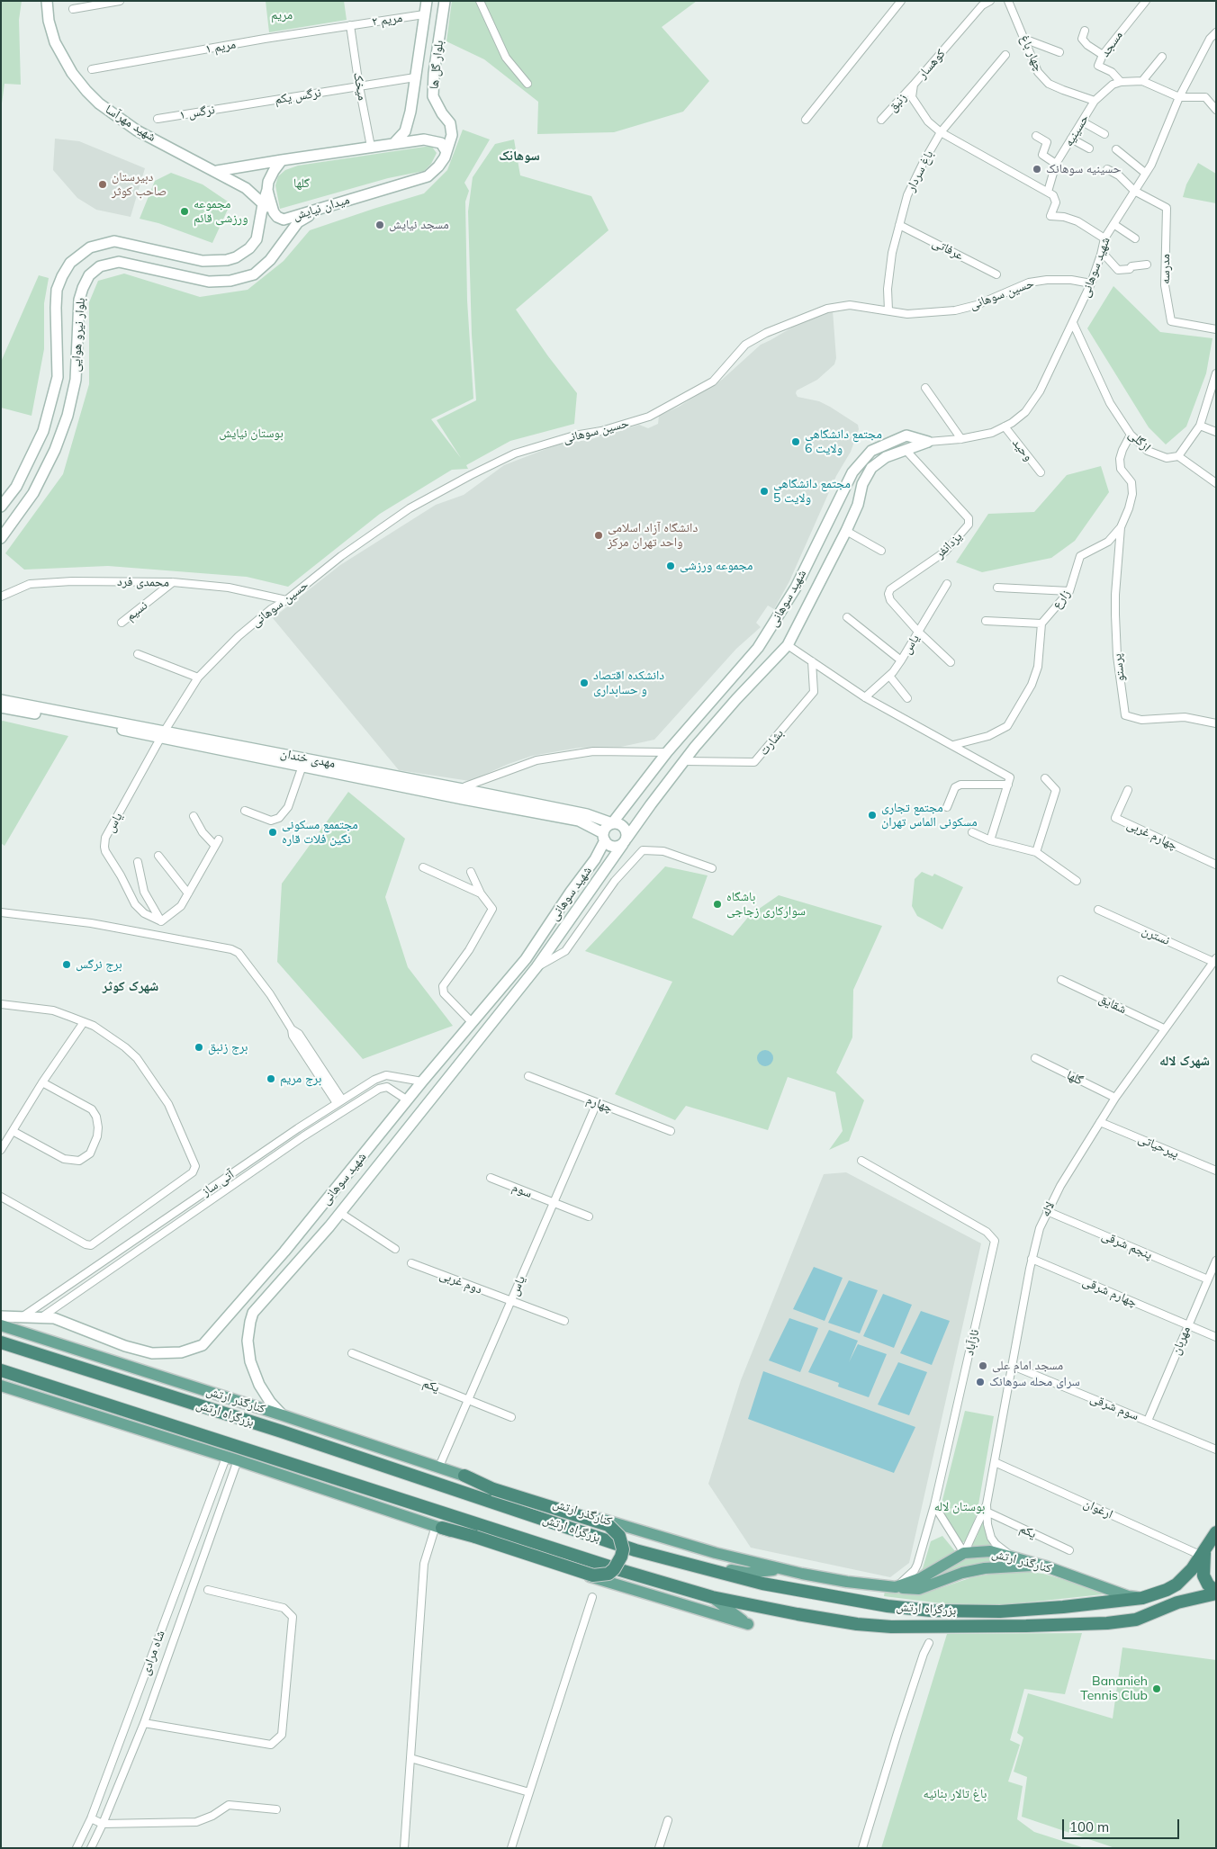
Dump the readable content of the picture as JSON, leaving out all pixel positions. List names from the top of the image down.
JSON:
{
  "streets": {
    "highway": ["بزرگراه ارتش"],
    "main road": [
      "بلوار گل ها",
      "شهید مهرآسا",
      "میدان نیایش",
      "شهید سوهانی",
      "بلوار نیرو هوایی",
      "مهدی خندان",
      "کنارگذر ارتش"
    ],
    "street": [
      "مریم ۲",
      "مسجد",
      "مریم ۱",
      "چهار باغ",
      "کوهسار",
      "میخک",
      "نرگس یکم",
      "زنبق",
      "نرگس ۱",
      "حسینیه",
      "باغ سردار",
      "عرفاتی",
      "مدرسه",
      "حسین سوهانی",
      "ازگلی",
      "وحید",
      "یزدانفر",
      "محمدی فرد",
      "زارع",
      "نسیم",
      "یاس",
      "پرستو",
      "بشارت",
      "چهارم غربی",
      "نسترن",
      "شقایق",
      "گلها",
      "چهارم",
      "پیرحیاتی",
      "آتی ساز",
      "سوم",
      "لاله",
      "پنجم شرقی",
      "دوم غربی",
      "چهارم شرقی",
      "مهربان",
      "نازآباد",
      "یکم",
      "سوم شرقی",
      "ارغوان",
      "شاه مرادی"
    ]
  },
  "crossings": [
    ["مریم ۲", "مریم ۱"],
    ["مریم ۲", "بلوار گل ها"],
    ["مریم ۲", "میخک"],
    ["مسجد", "حسینیه"],
    ["مریم ۱", "میخک"],
    ["چهار باغ", "حسینیه"],
    ["کوهسار", "زنبق"],
    ["کوهسار", "باغ سردار"],
    ["بلوار گل ها", "نرگس یکم"],
    ["بلوار گل ها", "میدان نیایش"],
    ["میخک", "نرگس یکم"],
    ["نرگس یکم", "نرگس ۱"],
    ["شهید مهرآسا", "میدان نیایش"],
    ["شهید مهرآسا", "بلوار نیرو هوایی"],
    ["باغ سردار", "عرفاتی"],
    ["باغ سردار", "حسین سوهانی"],
    ["میدان نیایش", "بلوار نیرو هوایی"],
    ["شهید سوهانی", "مدرسه"],
    ["شهید سوهانی", "حسین سوهانی"],
    ["شهید سوهانی", "ازگلی"],
    ["شهید سوهانی", "وحید"],
    ["شهید سوهانی", "یزدانفر"],
    ["شهید سوهانی", "بشارت"],
    ["شهید سوهانی", "مهدی خندان"],
    ["شهید سوهانی", "آتی ساز"],
    ["شهید سوهانی", "کنارگذر ارتش"],
    ["حسین سوهانی", "محمدی فرد"],
    ["حسین سوهانی", "یاس"],
    ["حسین سوهانی", "مهدی خندان"],
    ["ازگلی", "زارع"],
    ["یزدانفر", "یاس"],
    ["محمدی فرد", "نسیم"],
    ["زارع", "پرستو"],
    ["یاس", "مهدی خندان"],
    ["یاس", "چهارم"],
    ["یاس", "سوم"],
    ["یاس", "دوم غربی"],
    ["یاس", "یکم"],
    ["یاس", "کنارگذر ارتش"],
    ["نسترن", "لاله"],
    ["شقایق", "لاله"],
    ["گلها", "لاله"],
    ["پیرحیاتی", "لاله"],
    ["لاله", "پنجم شرقی"],
    ["لاله", "چهارم شرقی"],
    ["لاله", "یکم"],
    ["لاله", "کنارگذر ارتش"],
    ["لاله", "سوم شرقی"],
    ["لاله", "ارغوان"],
    ["پنجم شرقی", "مهربان"],
    ["چهارم شرقی", "مهربان"],
    ["مهربان", "سوم شرقی"],
    ["نازآباد", "کنارگذر ارتش"],
    ["کنارگذر ارتش", "بزرگراه ارتش"]
  ],
  "districts": ["سوهانک", "شهرک کوثر", "شهرک لاله"],
  "parks": [
    "مریم",
    "گلها",
    "بوستان نیایش",
    "بوستان لاله",
    "باغ تالار بنانیه"
  ],
  "places": [
    "حسینیه سوهانک",
    "دبيرستان صاحب كوثر",
    "مجموعه ورزشی قائم",
    "مسجد نیایش",
    "مجتمع دانشگاهی ولایت 6",
    "مجتمع دانشگاهی ولایت 5",
    "دانشگاه آزاد اسلامی واحد تهران مرکز",
    "مجموعه ورزشی",
    "دانشکده اقتصاد و حسابداری",
    "مجتمع تجاری مسکونی الماس تهران",
    "مجتممع مسکونی نگین فلات قاره",
    "باشگاه سواركاری زجاجی",
    "برج نرگس",
    "برج زنبق",
    "برج مریم",
    "مسجد امام علی",
    "سرای محله سوهانک",
    "Bananieh Tennis Club"
  ],
  "scale_bar": "100 m"
}
